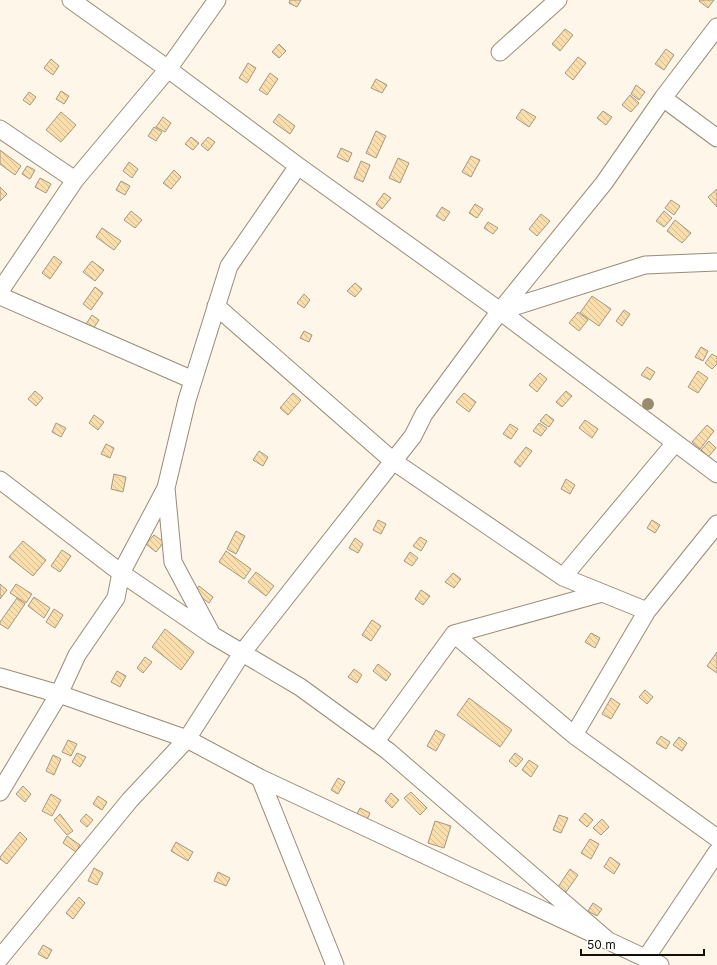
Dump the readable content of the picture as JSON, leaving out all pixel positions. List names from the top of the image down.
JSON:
{
  "scale_bar": "50 m"
}
